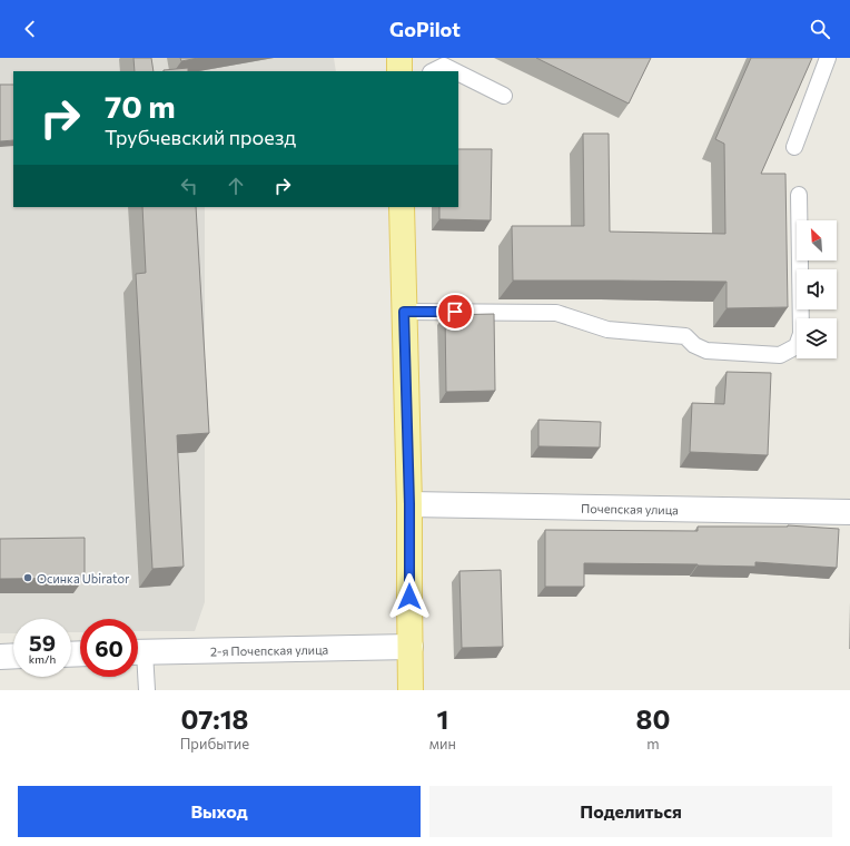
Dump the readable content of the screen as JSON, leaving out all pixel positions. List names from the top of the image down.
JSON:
{
  "streets": {
    "street": ["Почепская улица", "2-я Почепская улица"]
  },
  "places": ["Осинка Ubirator"],
  "north": "top left",
  "page": {
    "header": "GoPilot",
    "turn": ["70 m", "Трубчевский проезд"],
    "speed": "59 km/h",
    "limit": "60",
    "eta": [
      "07:18",
      "Прибытие",
      "1",
      "мин",
      "80",
      "m"
    ],
    "buttons": ["Выход", "Поделиться"]
  }
}
